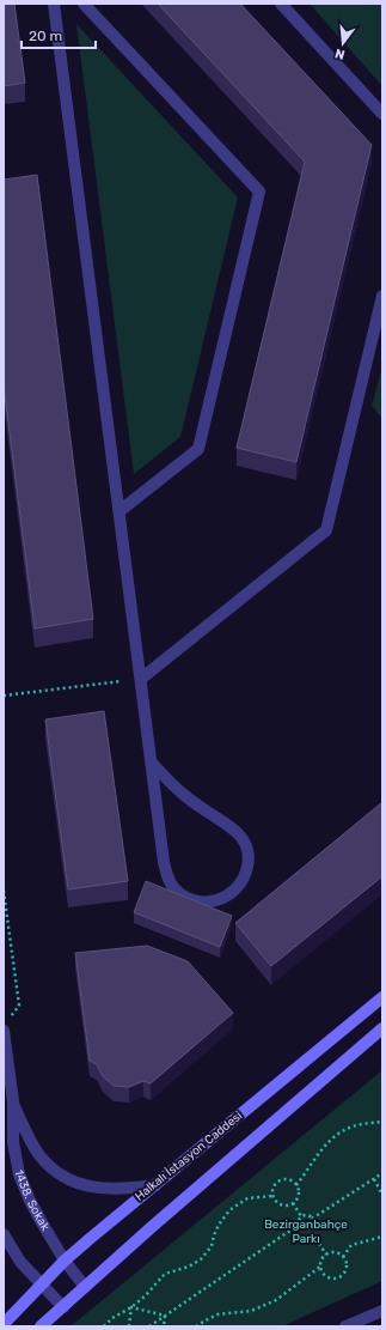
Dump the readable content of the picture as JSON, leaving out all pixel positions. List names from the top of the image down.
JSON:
{
  "streets": {
    "main road": ["Halkalı İstasyon Caddesi"],
    "street": ["1438. Sokak"]
  },
  "crossings": [
    ["Halkalı İstasyon Caddesi", "1438. Sokak"]
  ],
  "parks": ["Bezirganbahçe Parkı"],
  "scale_bar": "20 m",
  "north": "bottom"
}
